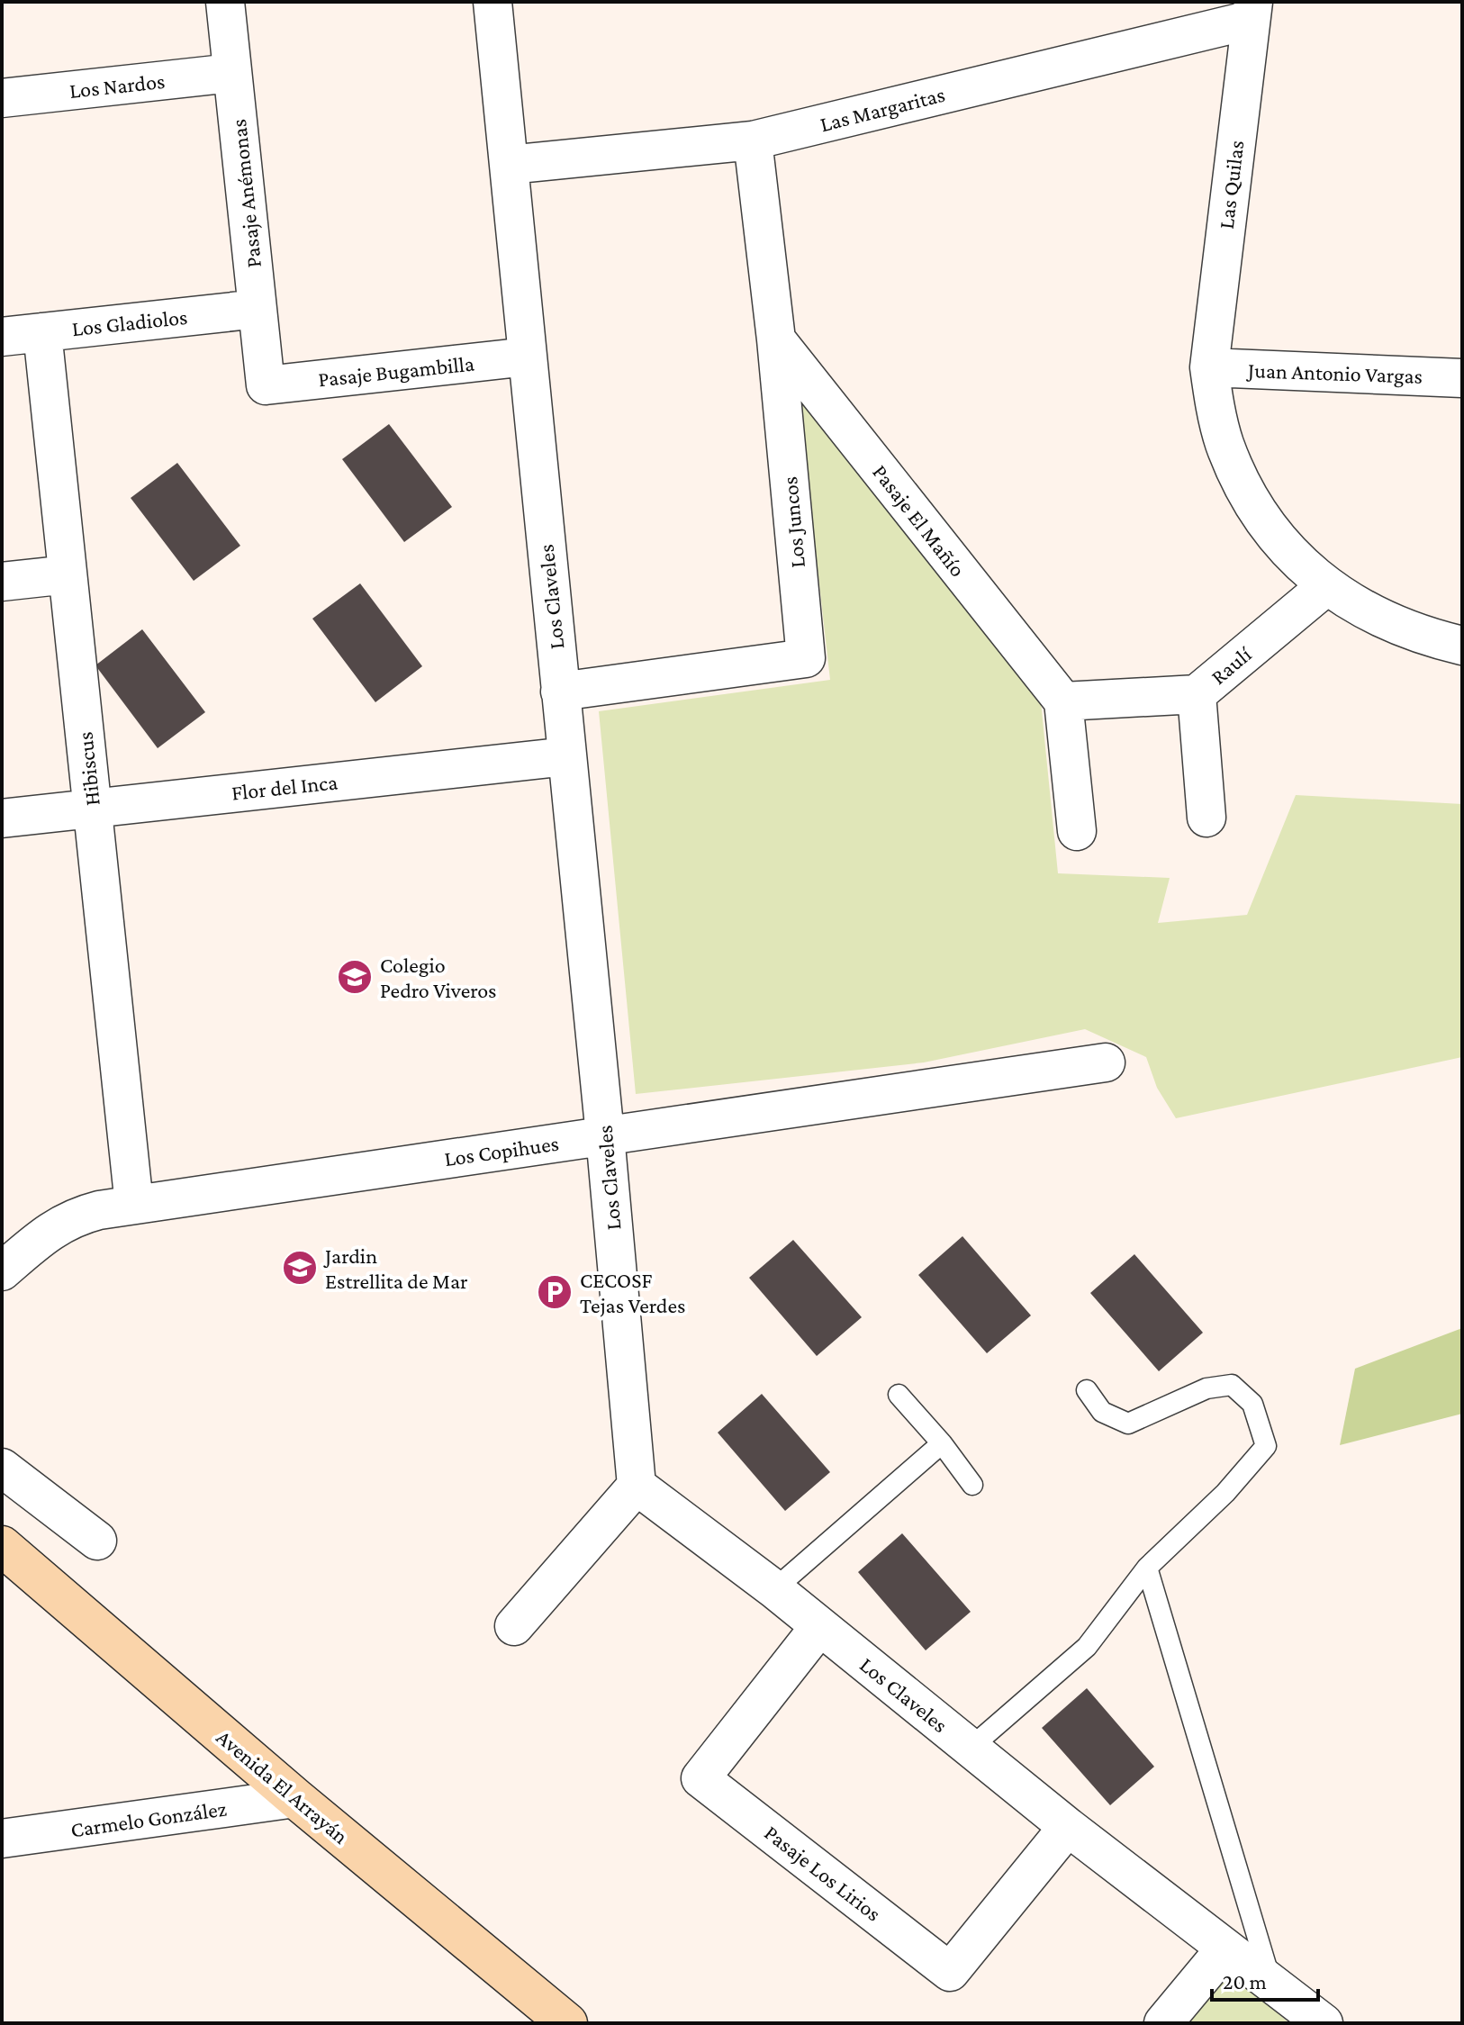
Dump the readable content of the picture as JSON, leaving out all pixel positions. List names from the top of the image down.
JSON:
{
  "streets": {
    "street": [
      "Los Nardos",
      "Las Margaritas",
      "Las Quilas",
      "Pasaje Anémonas",
      "Los Gladiolos",
      "Pasaje Bugambilla",
      "Juan Antonio Vargas",
      "Pasaje El Mañío",
      "Los Juncos",
      "Los Claveles",
      "Raulí",
      "Hibiscus",
      "Flor del Inca",
      "Los Copihues",
      "Avenida El Arrayán",
      "Carmelo González",
      "Pasaje Los Lirios"
    ]
  },
  "crossings": [
    ["Los Nardos", "Pasaje Anémonas"],
    ["Las Margaritas", "Las Quilas"],
    ["Las Margaritas", "Los Juncos"],
    ["Las Margaritas", "Los Claveles"],
    ["Las Quilas", "Juan Antonio Vargas"],
    ["Las Quilas", "Raulí"],
    ["Pasaje Anémonas", "Los Gladiolos"],
    ["Pasaje Anémonas", "Pasaje Bugambilla"],
    ["Los Gladiolos", "Hibiscus"],
    ["Pasaje Bugambilla", "Los Claveles"],
    ["Pasaje El Mañío", "Los Juncos"],
    ["Los Juncos", "Los Claveles"],
    ["Los Claveles", "Flor del Inca"],
    ["Los Claveles", "Los Copihues"],
    ["Los Claveles", "Pasaje Los Lirios"],
    ["Hibiscus", "Flor del Inca"],
    ["Hibiscus", "Los Copihues"],
    ["Avenida El Arrayán", "Carmelo González"]
  ],
  "places": {
    "school or university": ["Colegio Pedro Viveros", "Jardin Estrellita de Mar"],
    "parking": ["CECOSF Tejas Verdes"]
  },
  "scale_bar": "20 m"
}
